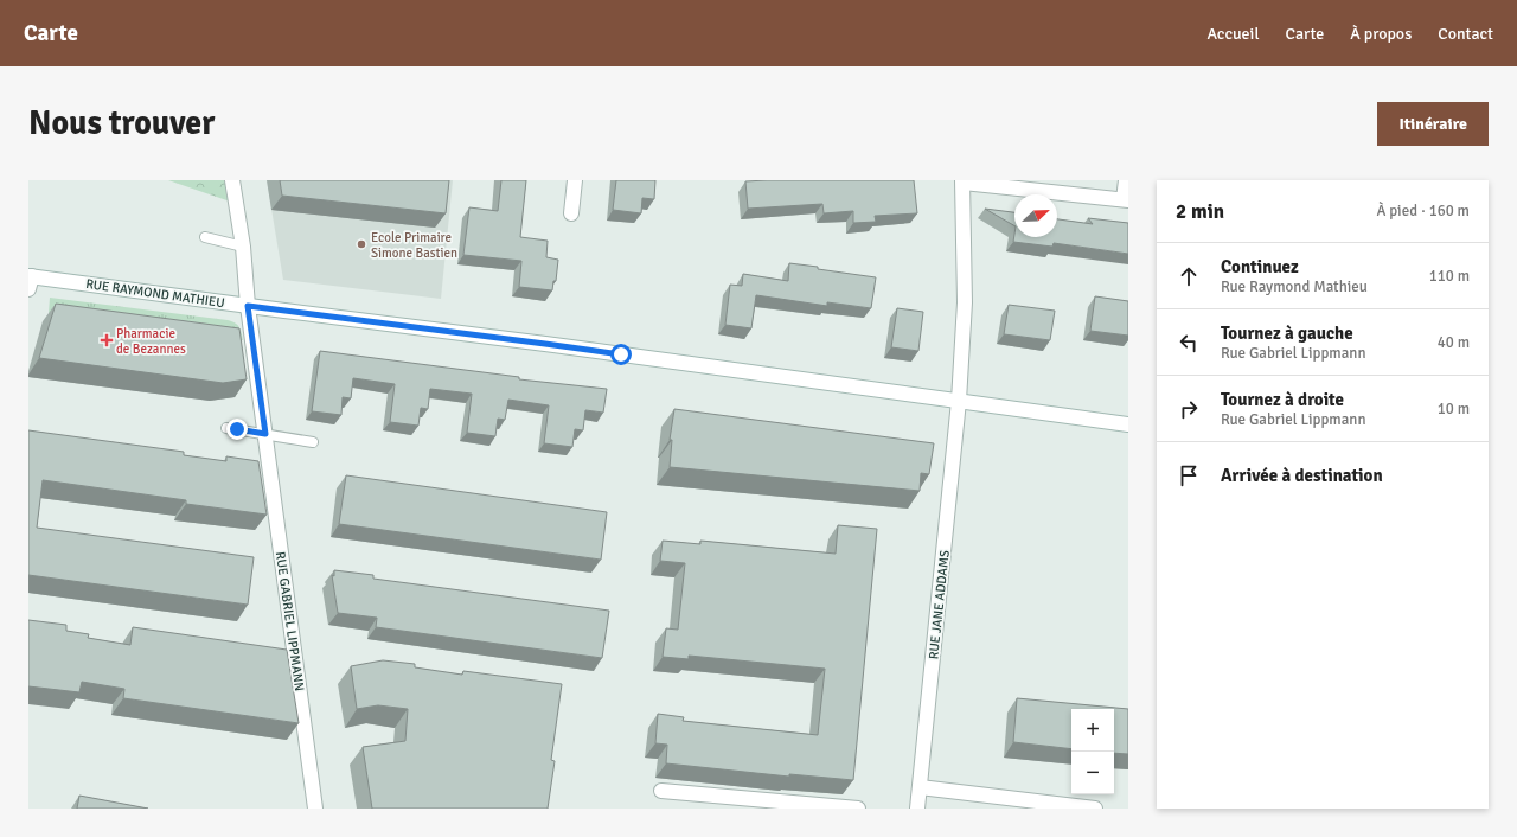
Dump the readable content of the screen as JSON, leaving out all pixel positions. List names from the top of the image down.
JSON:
{
  "streets": {
    "street": ["RUE RAYMOND MATHIEU", "RUE JANE ADDAMS", "RUE GABRIEL LIPPMANN"]
  },
  "crossings": [
    ["RUE RAYMOND MATHIEU", "RUE JANE ADDAMS"],
    ["RUE RAYMOND MATHIEU", "RUE GABRIEL LIPPMANN"]
  ],
  "places": {
    "other": ["Ecole Primaire Simone Bastien"],
    "health": ["Pharmacie de Bezannes"]
  },
  "north": "top right",
  "page": {
    "header": "Carte",
    "nav": [
      "Accueil",
      "Carte",
      "À propos",
      "Contact"
    ],
    "buttons": "Itinéraire",
    "title": "Nous trouver",
    "heading": ["2 min", "À pied · 160 m"],
    "list": [
      ["Continuez", "Rue Raymond Mathieu", "110 m"],
      ["Tournez à gauche", "Rue Gabriel Lippmann", "40 m"],
      ["Tournez à droite", "Rue Gabriel Lippmann", "10 m"],
      "Arrivée à destination"
    ],
    "map_buttons": ["+", "−"]
  }
}
